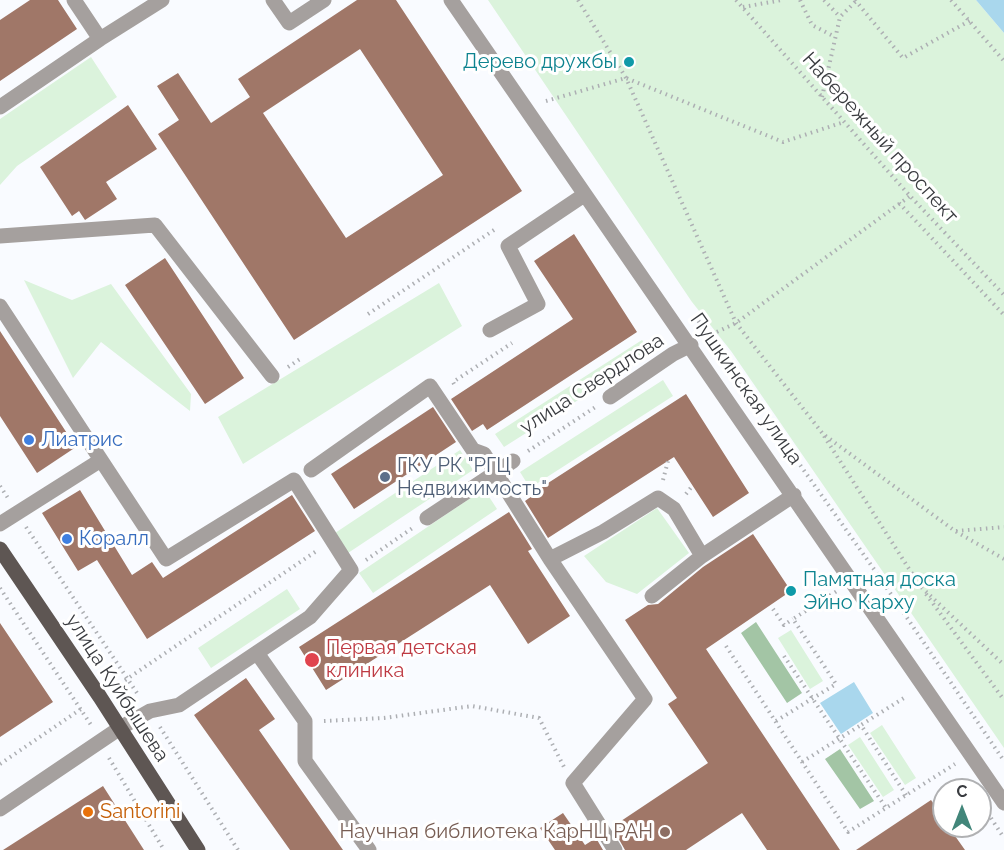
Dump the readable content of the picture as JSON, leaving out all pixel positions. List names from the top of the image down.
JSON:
{
  "streets": {
    "main road": ["улица Куйбышева"],
    "street": ["улица Свердлова", "Пушкинская улица"],
    "path": ["Набережный проспект"]
  },
  "crossings": [
    ["улица Свердлова", "Пушкинская улица"]
  ],
  "places": [
    "Дерево дружбы",
    "Лиатрис",
    "ГКУ РК \"РГЦ Недвижимость\"",
    "Коралл",
    "Памятная доска Эйно Карху",
    "Первая детская клиника",
    "Santorini",
    "Научная библиотека КарНЦ РАН"
  ],
  "north": "top"
}
